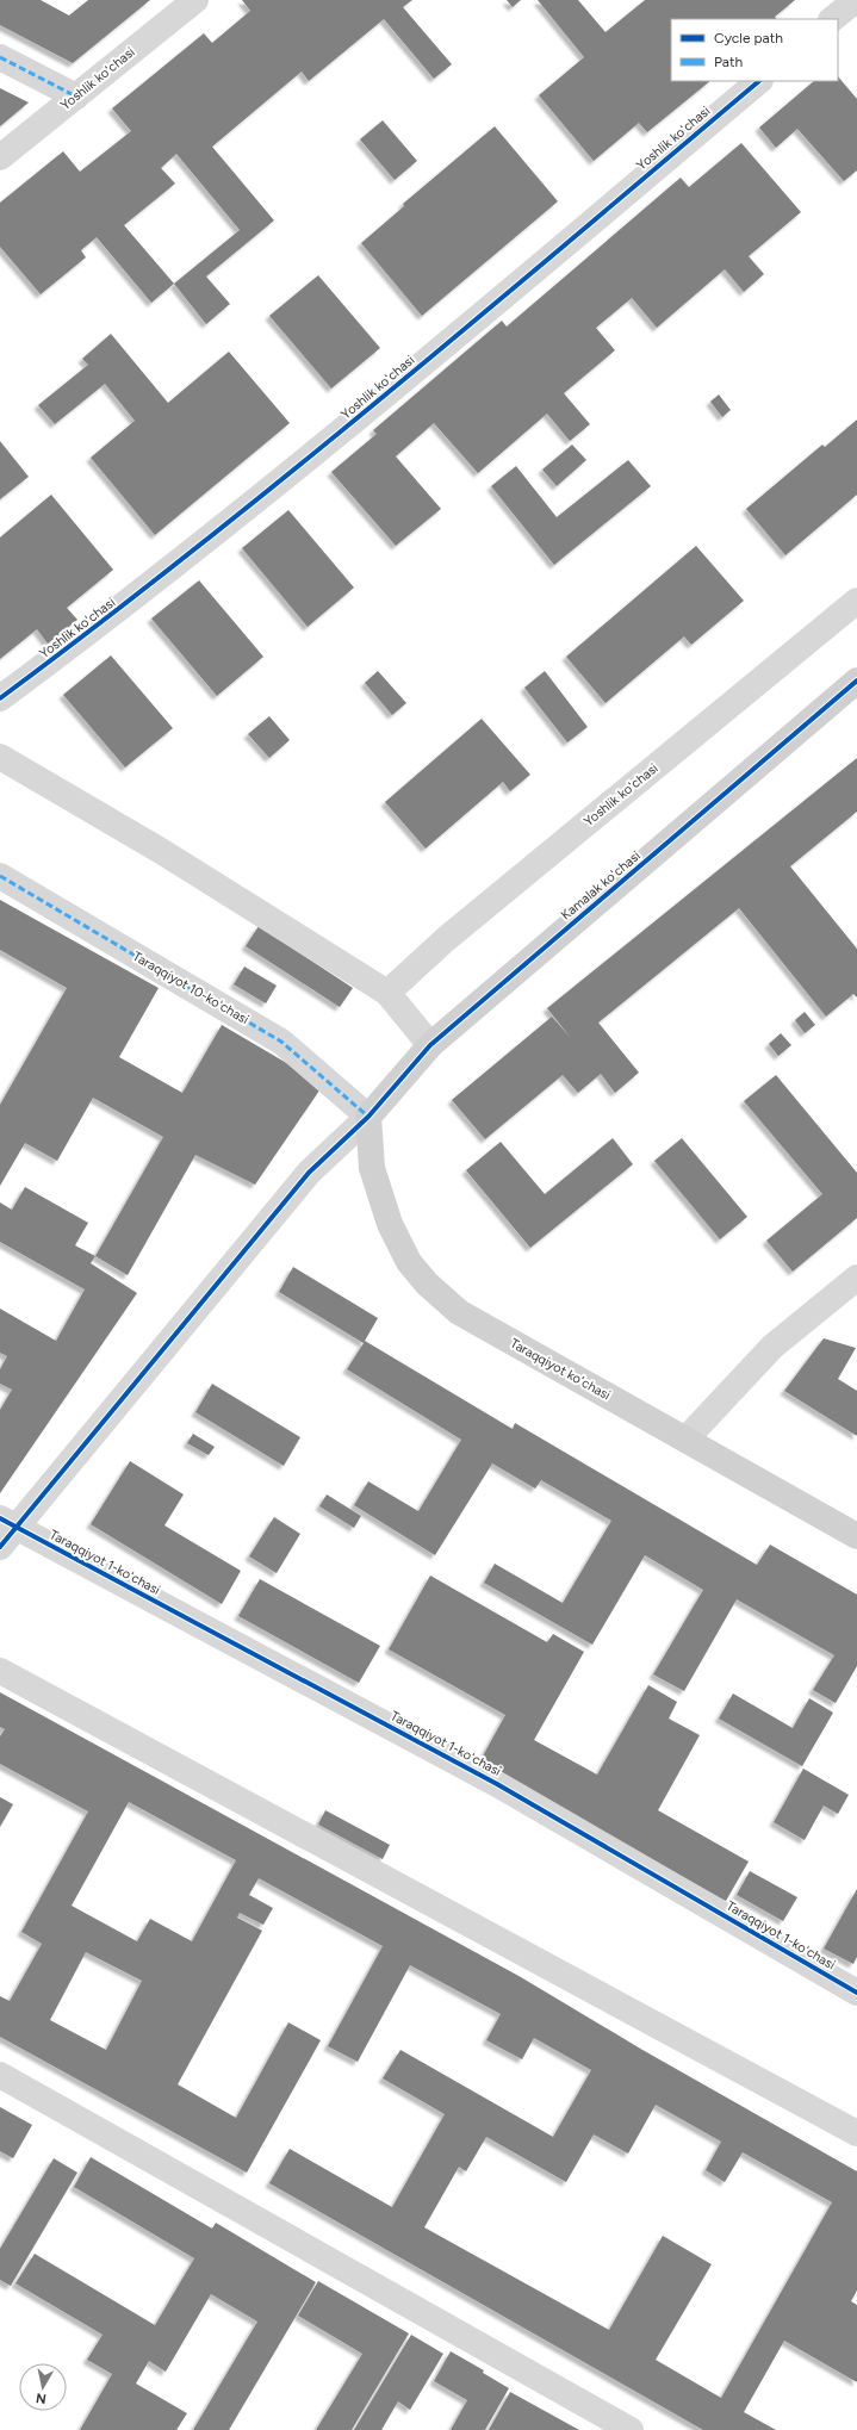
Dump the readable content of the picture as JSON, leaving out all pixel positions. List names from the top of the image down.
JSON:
{
  "streets": {
    "street": [
      "Yoshlik koʻchasi",
      "Kamalak koʻchasi",
      "Taraqqiyot 10-koʻchasi",
      "Taraqqiyot koʻchasi",
      "Taraqqiyot 1-koʻchasi"
    ]
  },
  "crossings": [
    ["Kamalak koʻchasi", "Taraqqiyot 10-koʻchasi"],
    ["Kamalak koʻchasi", "Taraqqiyot koʻchasi"],
    ["Taraqqiyot 10-koʻchasi", "Taraqqiyot koʻchasi"]
  ],
  "legend": ["Cycle path", "Path"],
  "north": "bottom"
}
